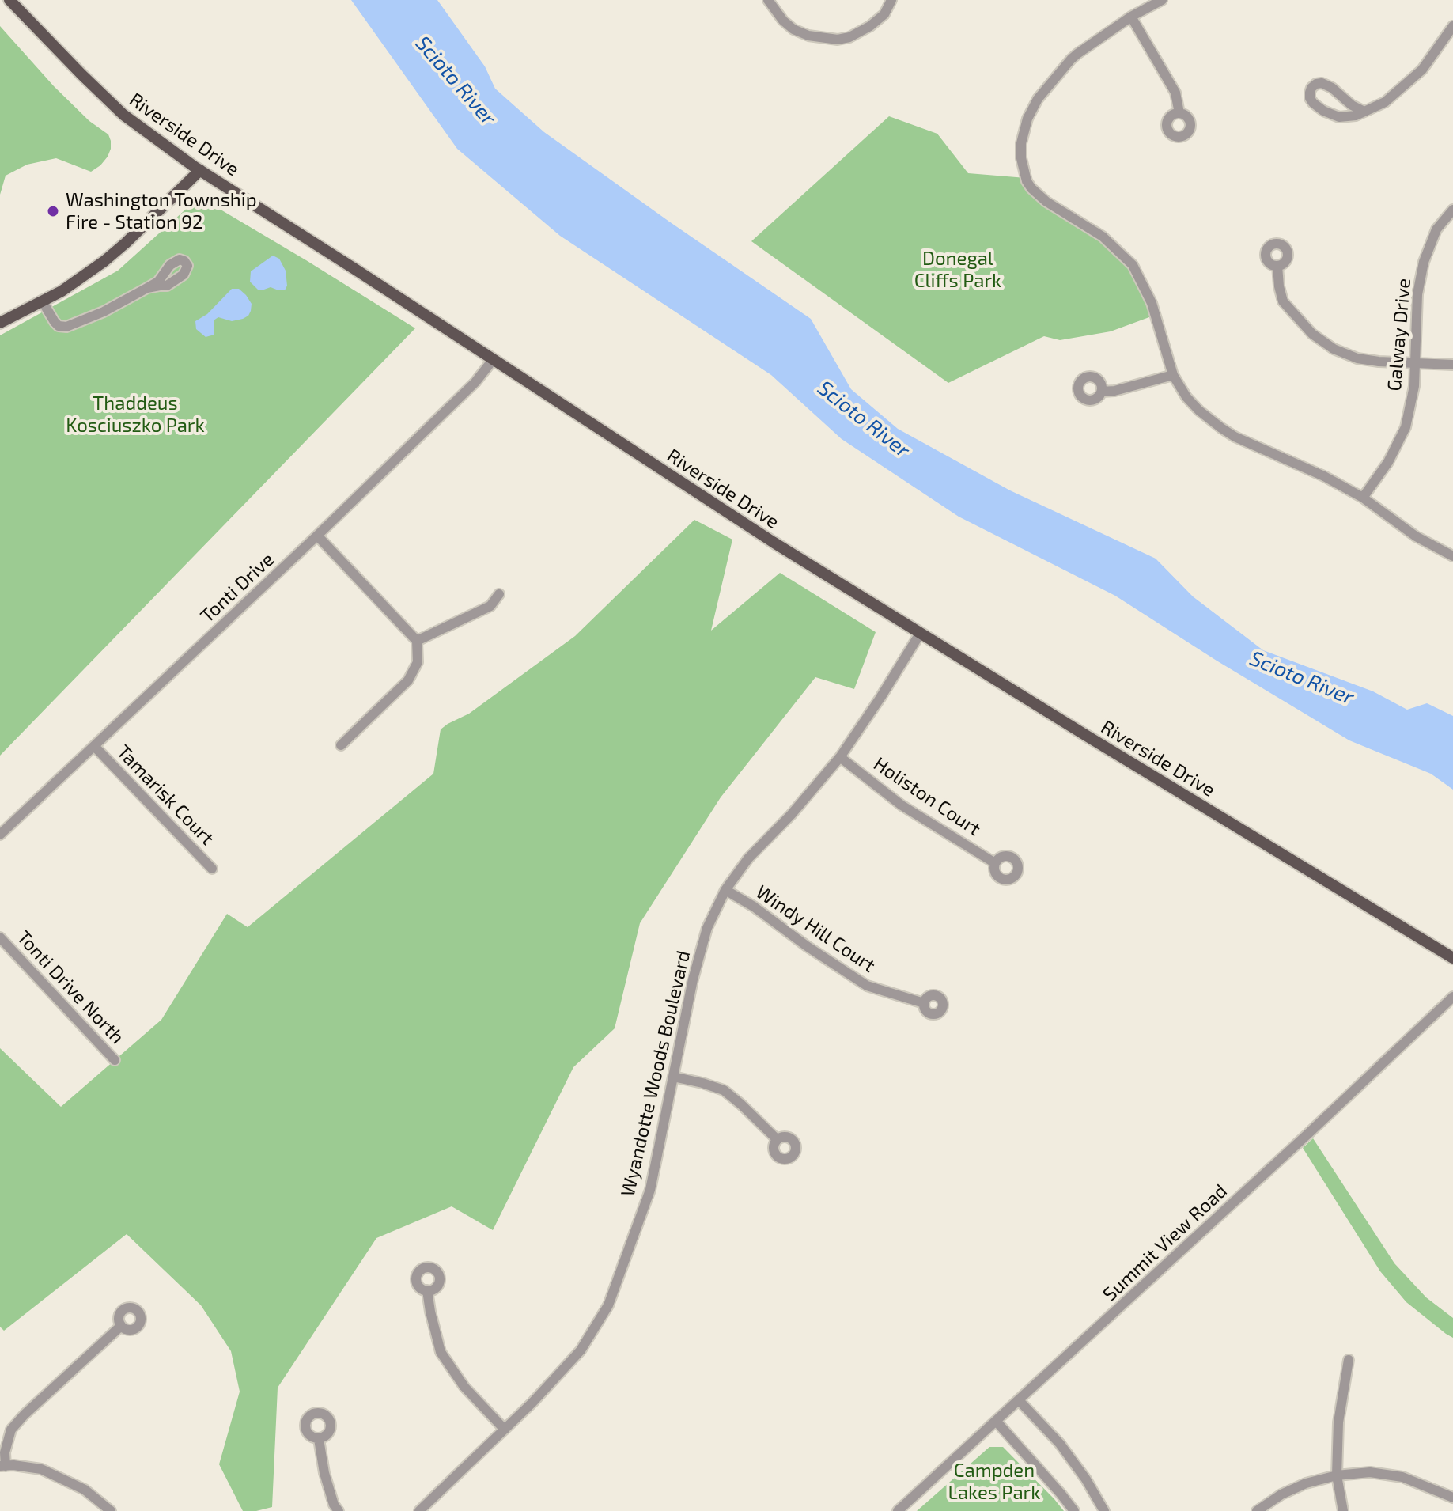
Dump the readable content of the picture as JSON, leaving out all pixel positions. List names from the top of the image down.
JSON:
{
  "streets": {
    "main road": ["Riverside Drive"],
    "street": [
      "Galway Drive",
      "Tonti Drive",
      "Tamarisk Court",
      "Holiston Court",
      "Windy Hill Court",
      "Tonti Drive North",
      "Wyandotte Woods Boulevard",
      "Summit View Road"
    ]
  },
  "crossings": [
    ["Riverside Drive", "Tonti Drive"],
    ["Riverside Drive", "Wyandotte Woods Boulevard"],
    ["Tonti Drive", "Tamarisk Court"],
    ["Holiston Court", "Wyandotte Woods Boulevard"],
    ["Windy Hill Court", "Wyandotte Woods Boulevard"]
  ],
  "water": ["Scioto River"],
  "parks": ["Donegal Cliffs Park", "Thaddeus Kosciuszko Park", "Campden Lakes Park"],
  "places": ["Washington Township Fire - Station 92"]
}
